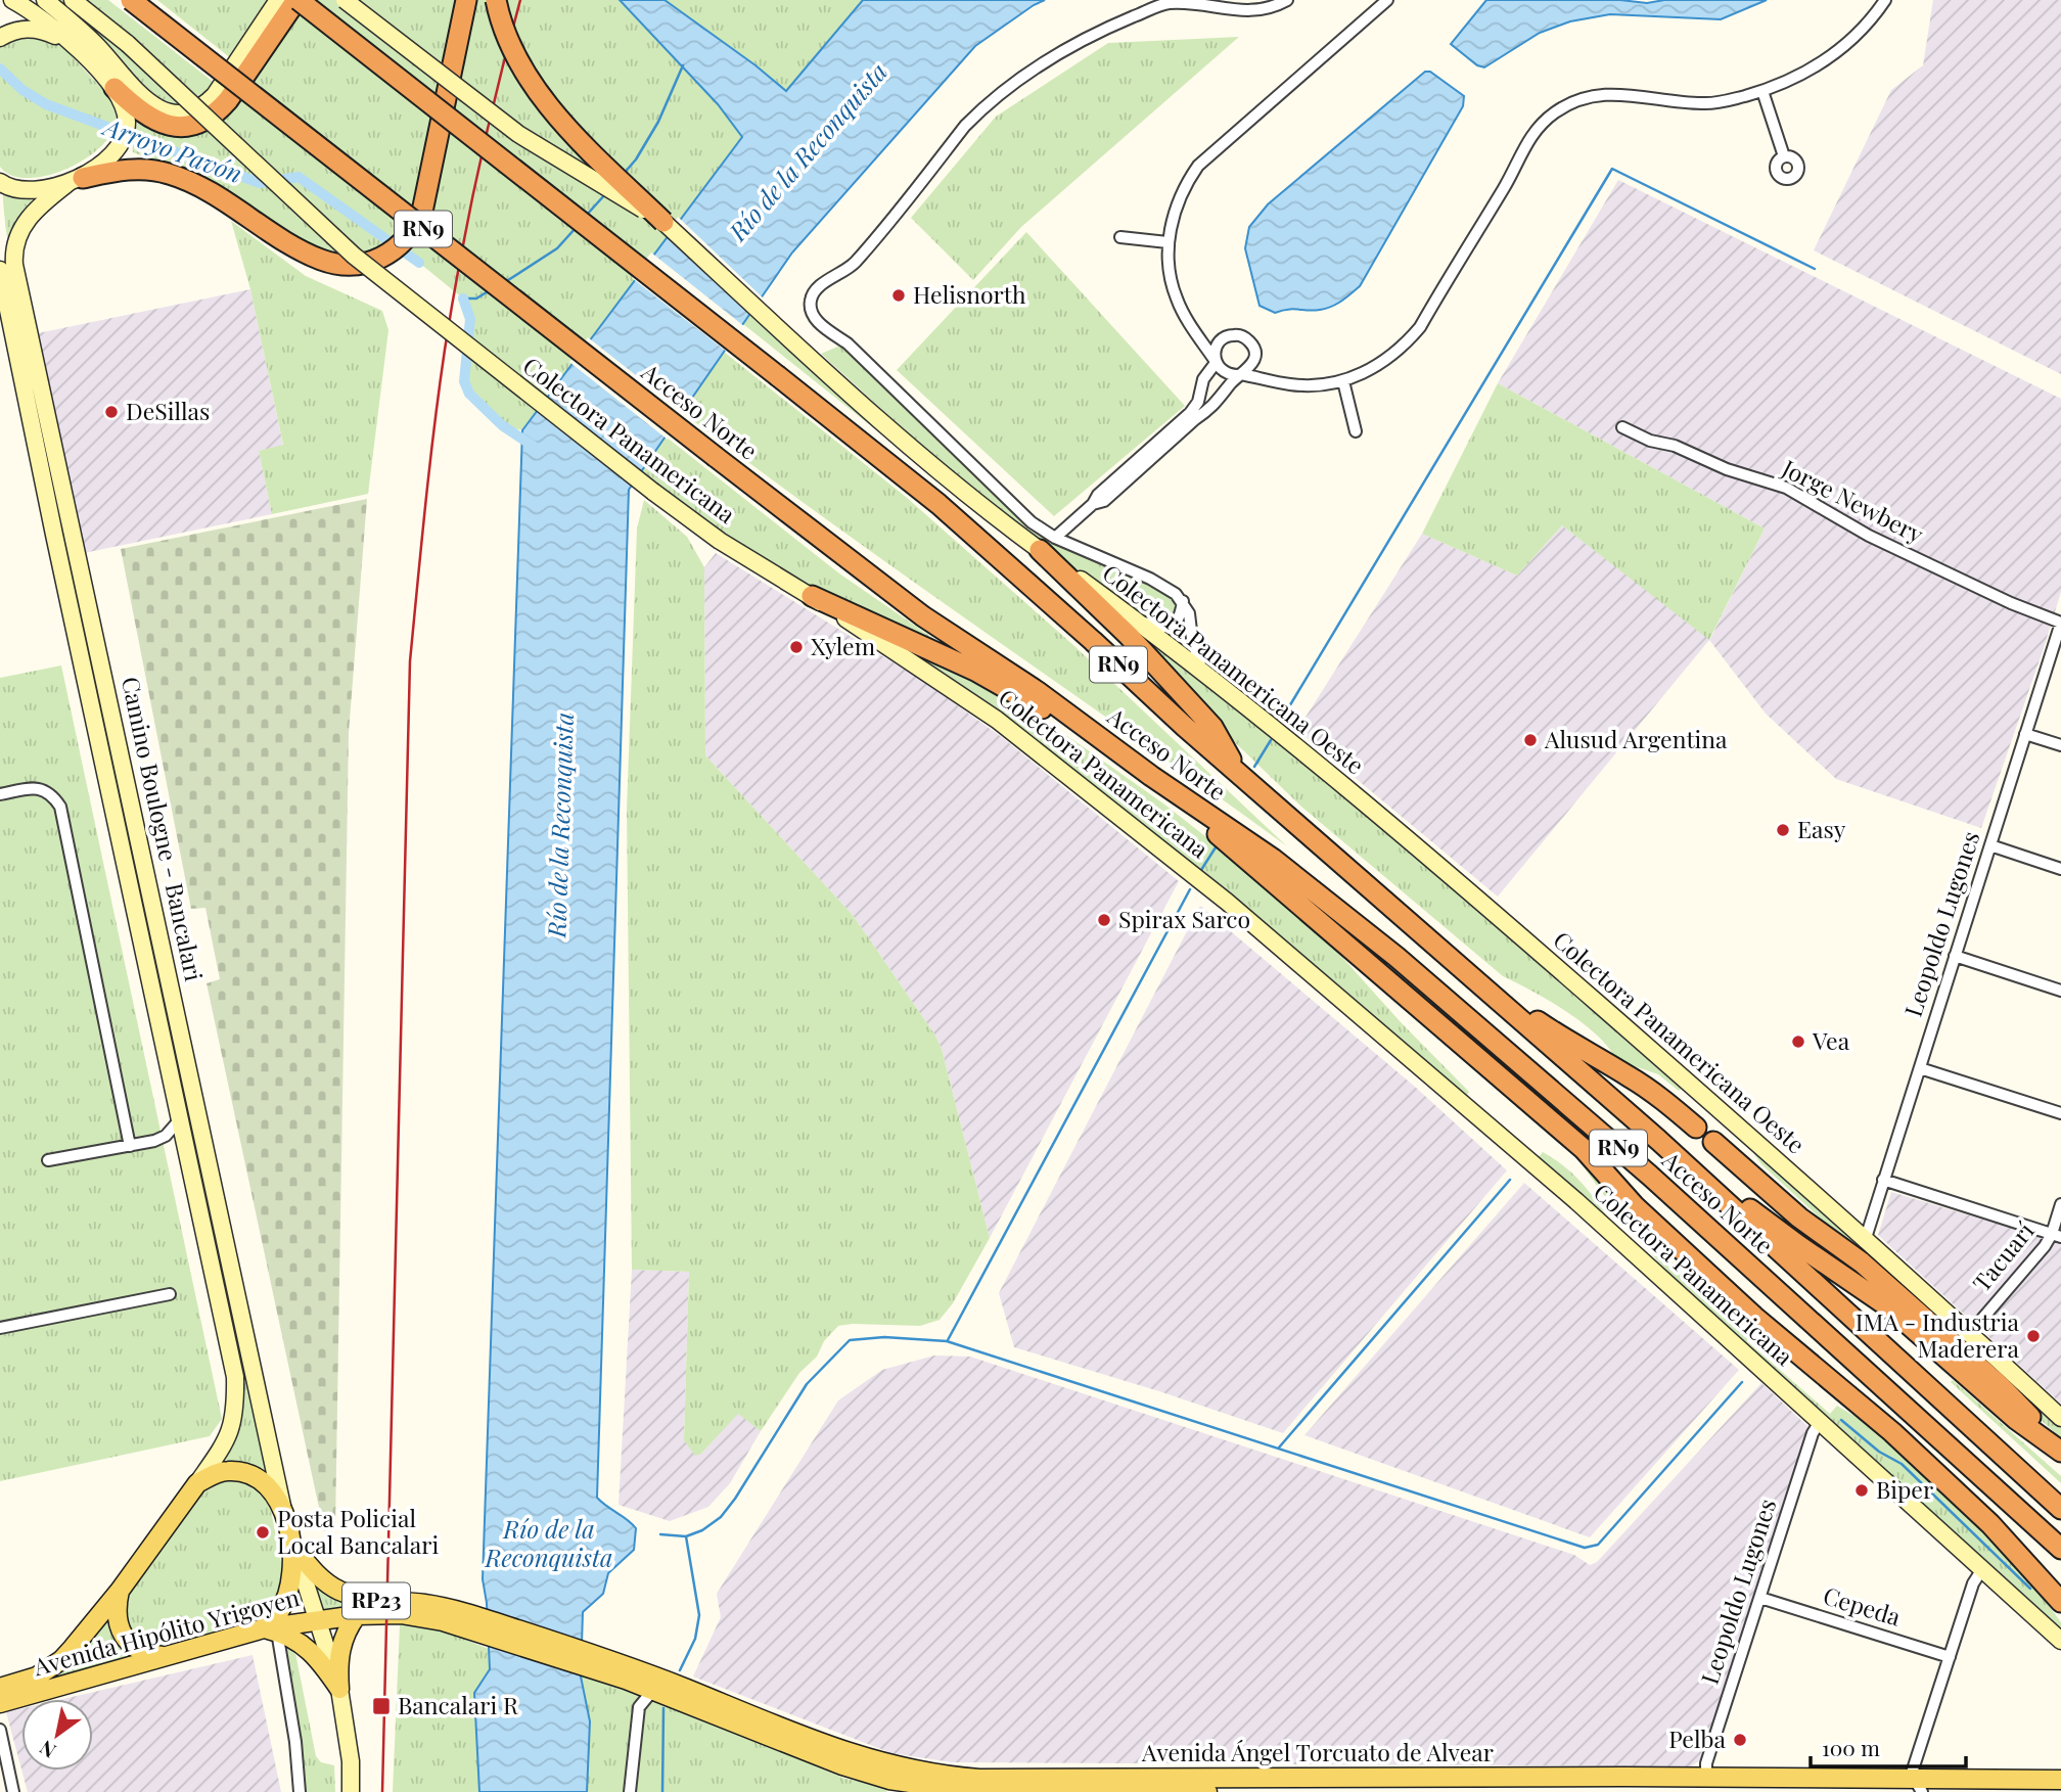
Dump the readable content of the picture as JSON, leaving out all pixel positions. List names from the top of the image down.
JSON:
{
  "streets": {
    "highway": ["RN9", "Acceso Norte"],
    "main road": [
      "Colectora Panamericana",
      "Colectora Panamericana Oeste",
      "Camino Boulogne - Bancalari",
      "RP23",
      "Avenida Hipólito Yrigoyen",
      "Avenida Ángel Torcuato de Alvear"
    ],
    "street": [
      "Jorge Newbery",
      "Leopoldo Lugones",
      "Tacuarí",
      "Cepeda"
    ]
  },
  "crossings": [
    ["Colectora Panamericana", "Leopoldo Lugones"],
    ["Jorge Newbery", "Leopoldo Lugones"],
    ["Colectora Panamericana Oeste", "Leopoldo Lugones"],
    ["Colectora Panamericana Oeste", "Tacuarí"],
    ["Camino Boulogne - Bancalari", "RP23"],
    ["Camino Boulogne - Bancalari", "Avenida Hipólito Yrigoyen"],
    ["Leopoldo Lugones", "Cepeda"],
    ["Leopoldo Lugones", "Avenida Ángel Torcuato de Alvear"],
    ["RP23", "Avenida Hipólito Yrigoyen"],
    ["Avenida Hipólito Yrigoyen", "Avenida Ángel Torcuato de Alvear"]
  ],
  "water": ["Arroyo Pavón", "Río de la Reconquista"],
  "places": {
    "other": [
      "Helisnorth",
      "DeSillas",
      "Xylem",
      "Alusud Argentina",
      "Easy",
      "Spirax Sarco",
      "Vea",
      "IMA - Industria Maderera",
      "Biper",
      "Posta Policial Local Bancalari",
      "Pelba"
    ],
    "transit": ["Bancalari R"]
  },
  "scale_bar": "100 m",
  "north": "bottom left"
}
